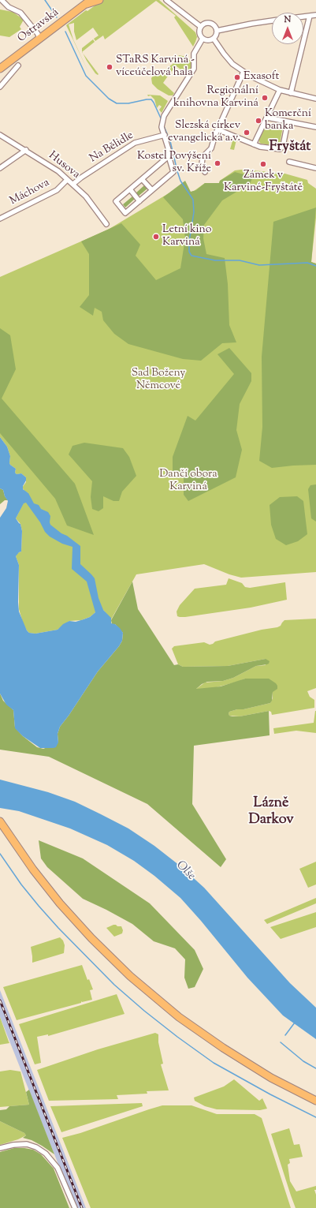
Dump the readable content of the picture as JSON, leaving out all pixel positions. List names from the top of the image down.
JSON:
{
  "streets": {
    "main road": ["Ostravská"],
    "street": ["Na Bělidle", "Husova", "Máchova"]
  },
  "crossings": [
    ["Na Bělidle", "Husova"],
    ["Husova", "Máchova"]
  ],
  "districts": ["Fryštát", "Lázně Darkov"],
  "water": ["Olše"],
  "parks": ["Sad Boženy Němcové", "Dančí obora Karviná"],
  "places": [
    "STaRS Karviná - víceúčelová hala",
    "Exasoft",
    "Regionální knihovna Karviná",
    "Komerční banka",
    "Slezská církev evangelická a.v.",
    "Kostel Povýšení sv. Kříže",
    "Zámek v Karviné-Fryštátě",
    "Letní kino Karviná"
  ],
  "north": "top"
}
